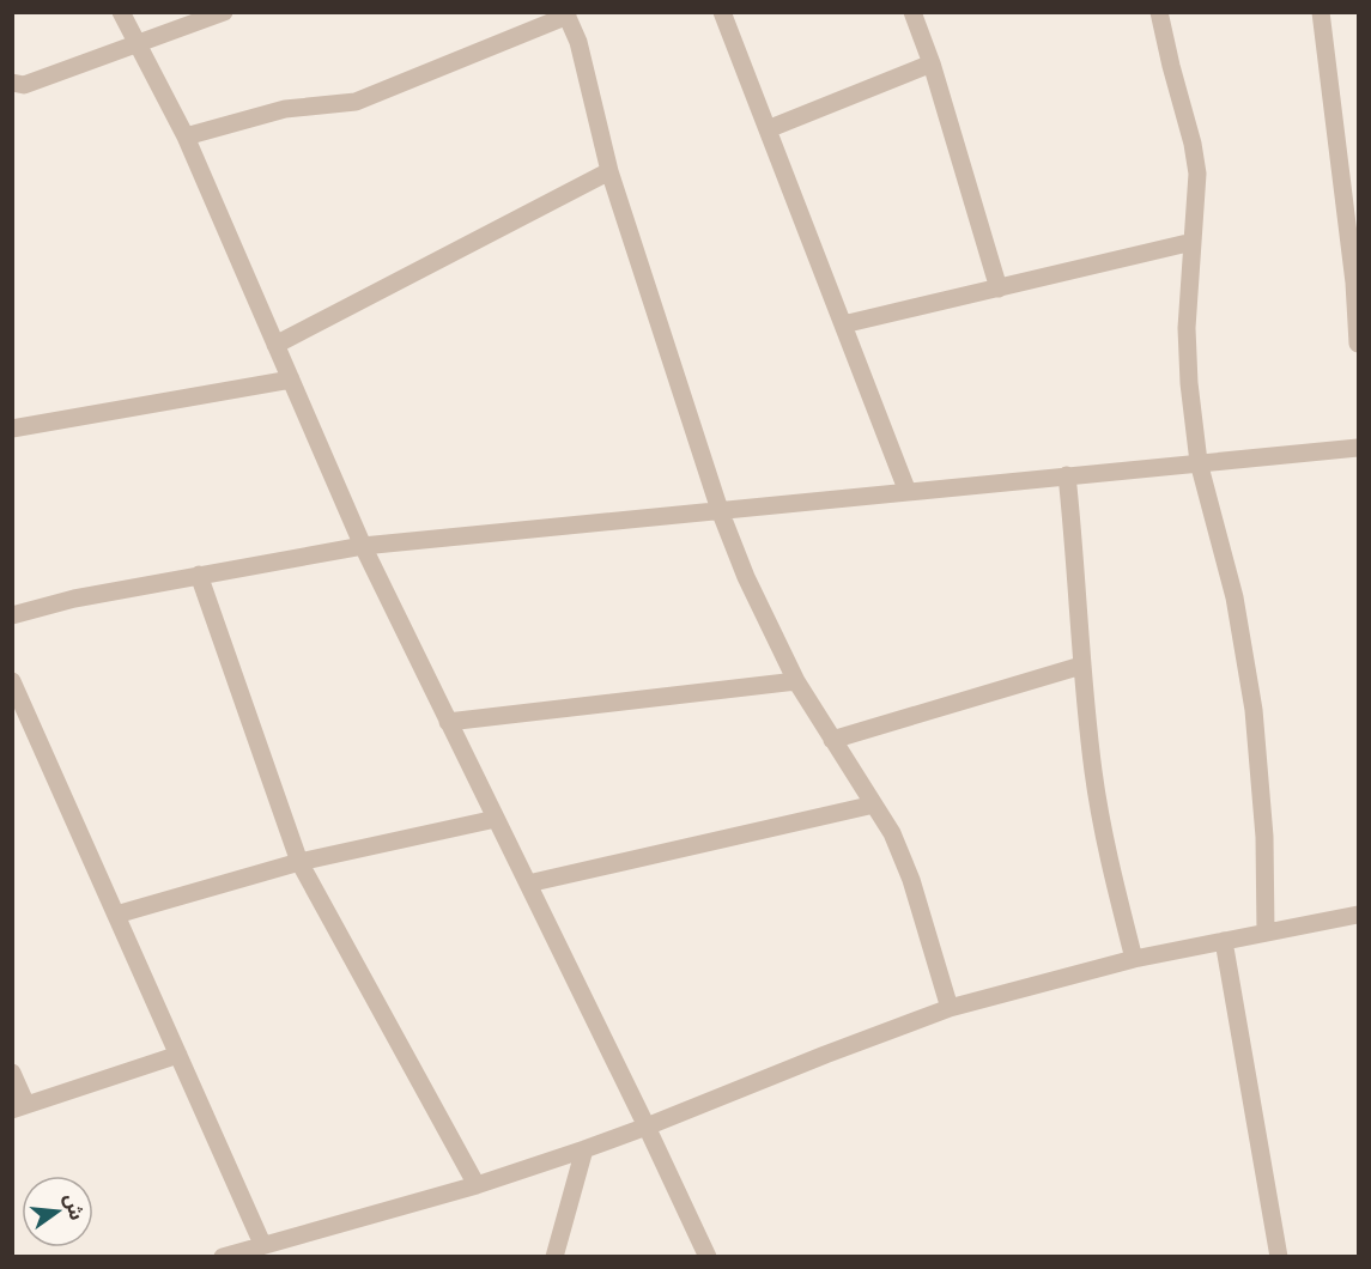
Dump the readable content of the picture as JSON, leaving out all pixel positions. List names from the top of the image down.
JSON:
{
  "north": "right"
}
